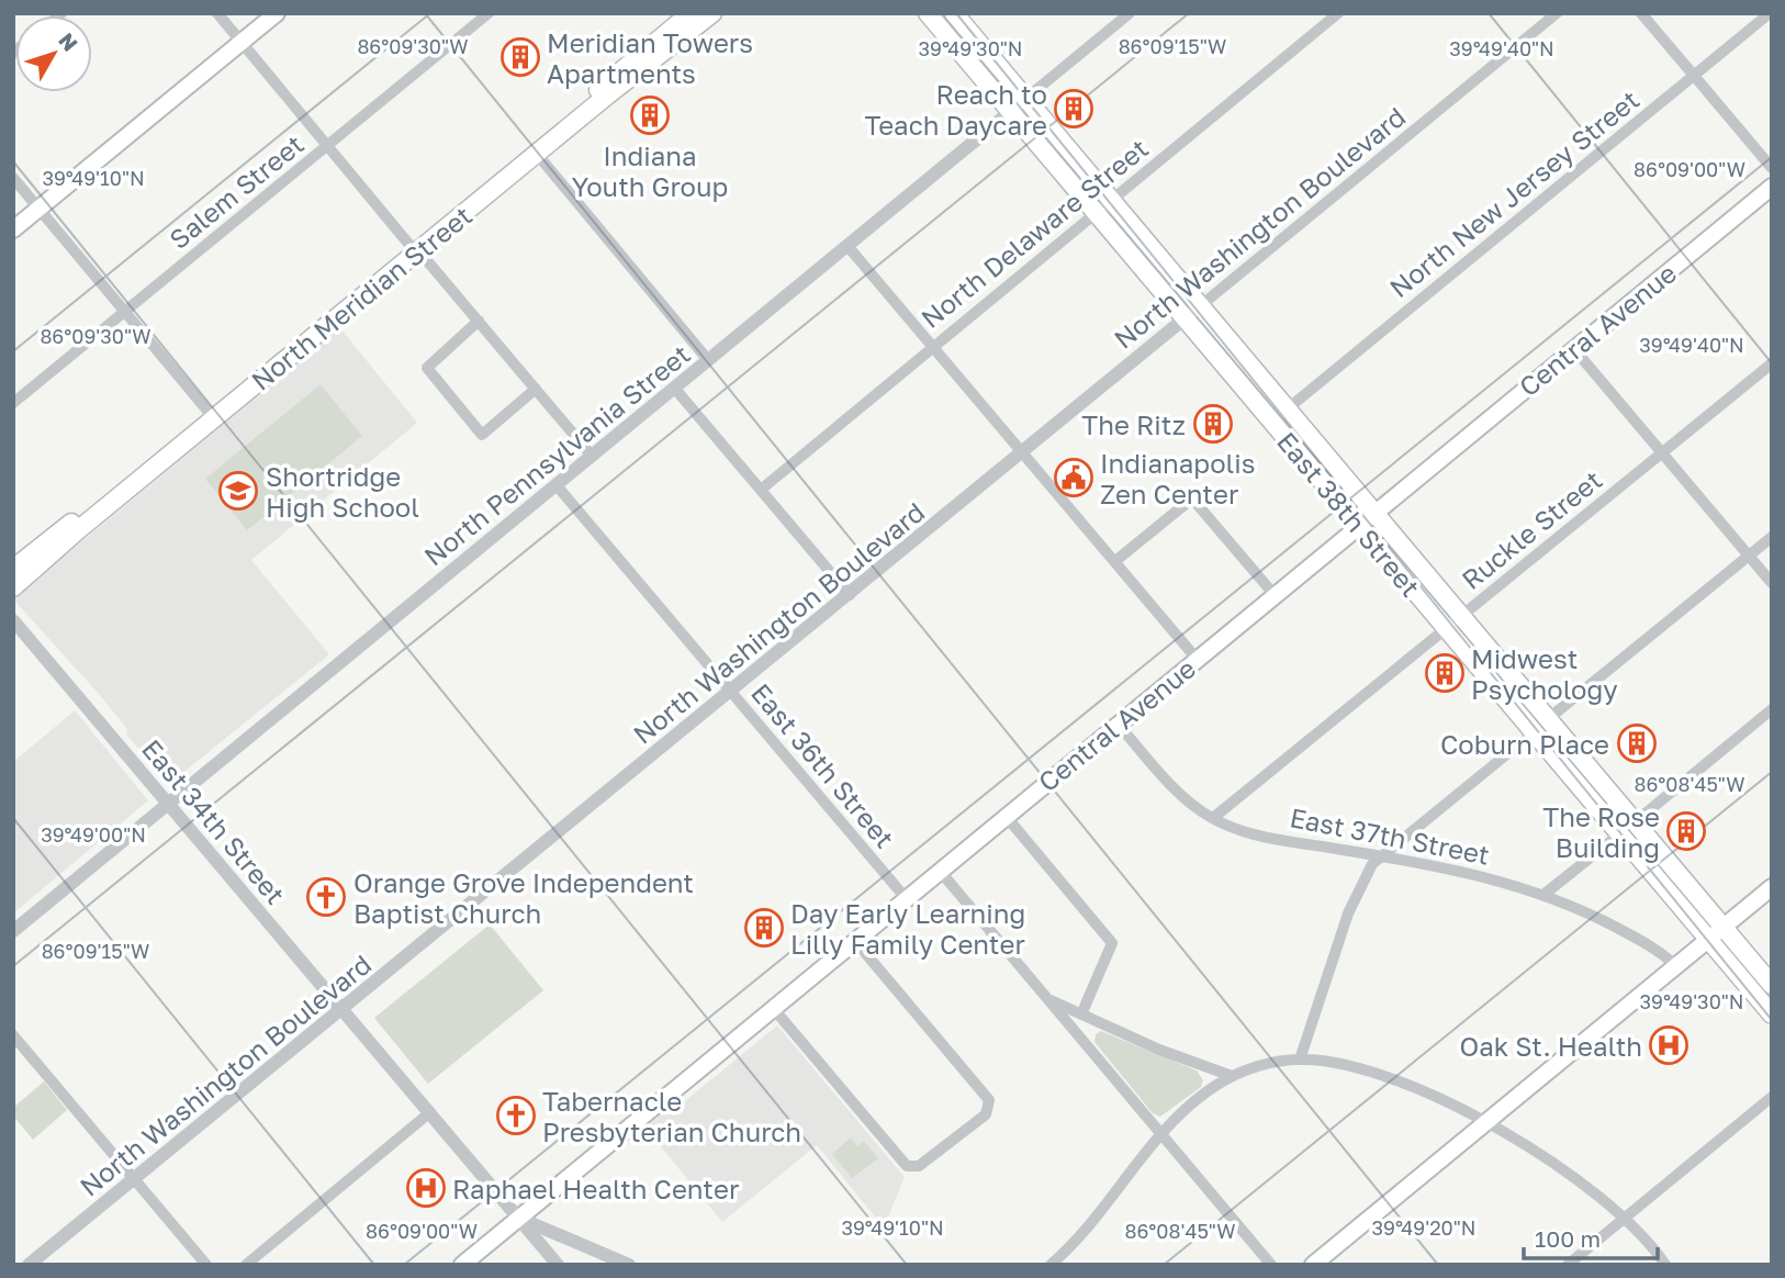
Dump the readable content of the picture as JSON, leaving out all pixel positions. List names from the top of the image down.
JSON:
{
  "streets": {
    "main road": ["North Meridian Street", "Central Avenue", "East 38th Street"],
    "street": [
      "Salem Street",
      "North New Jersey Street",
      "North Washington Boulevard",
      "North Delaware Street",
      "North Pennsylvania Street",
      "Ruckle Street",
      "East 36th Street",
      "East 34th Street",
      "East 37th Street"
    ]
  },
  "crossings": [
    ["North New Jersey Street", "East 38th Street"],
    ["North Washington Boulevard", "East 38th Street"],
    ["North Washington Boulevard", "East 36th Street"],
    ["North Washington Boulevard", "East 34th Street"],
    ["North Delaware Street", "East 38th Street"],
    ["Central Avenue", "East 38th Street"],
    ["Central Avenue", "East 36th Street"],
    ["Central Avenue", "East 34th Street"],
    ["Central Avenue", "East 37th Street"],
    ["North Pennsylvania Street", "East 38th Street"],
    ["North Pennsylvania Street", "East 36th Street"],
    ["North Pennsylvania Street", "East 34th Street"],
    ["East 38th Street", "Ruckle Street"],
    ["Ruckle Street", "East 37th Street"]
  ],
  "places": {
    "building": [
      "Meridian Towers Apartments",
      "Reach to Teach Daycare",
      "Indiana Youth Group",
      "The Ritz",
      "Midwest Psychology",
      "Coburn Place",
      "The Rose Building",
      "Day Early Learning Lilly Family Center"
    ],
    "public building": ["Indianapolis Zen Center"],
    "school or university": ["Shortridge High School"],
    "church": ["Orange Grove Independent Baptist Church", "Tabernacle Presbyterian Church"],
    "hospital": ["Oak St. Health", "Raphael Health Center"]
  },
  "scale_bar": "100 m",
  "north": "top right",
  "coordinates": [
    "86°09'15\"W",
    "86°09'30\"W",
    "39°49'30\"N",
    "39°49'40\"N",
    "86°09'00\"W",
    "39°49'10\"N",
    "86°08'45\"W",
    "39°49'00\"N",
    "39°49'20\"N"
  ]
}
